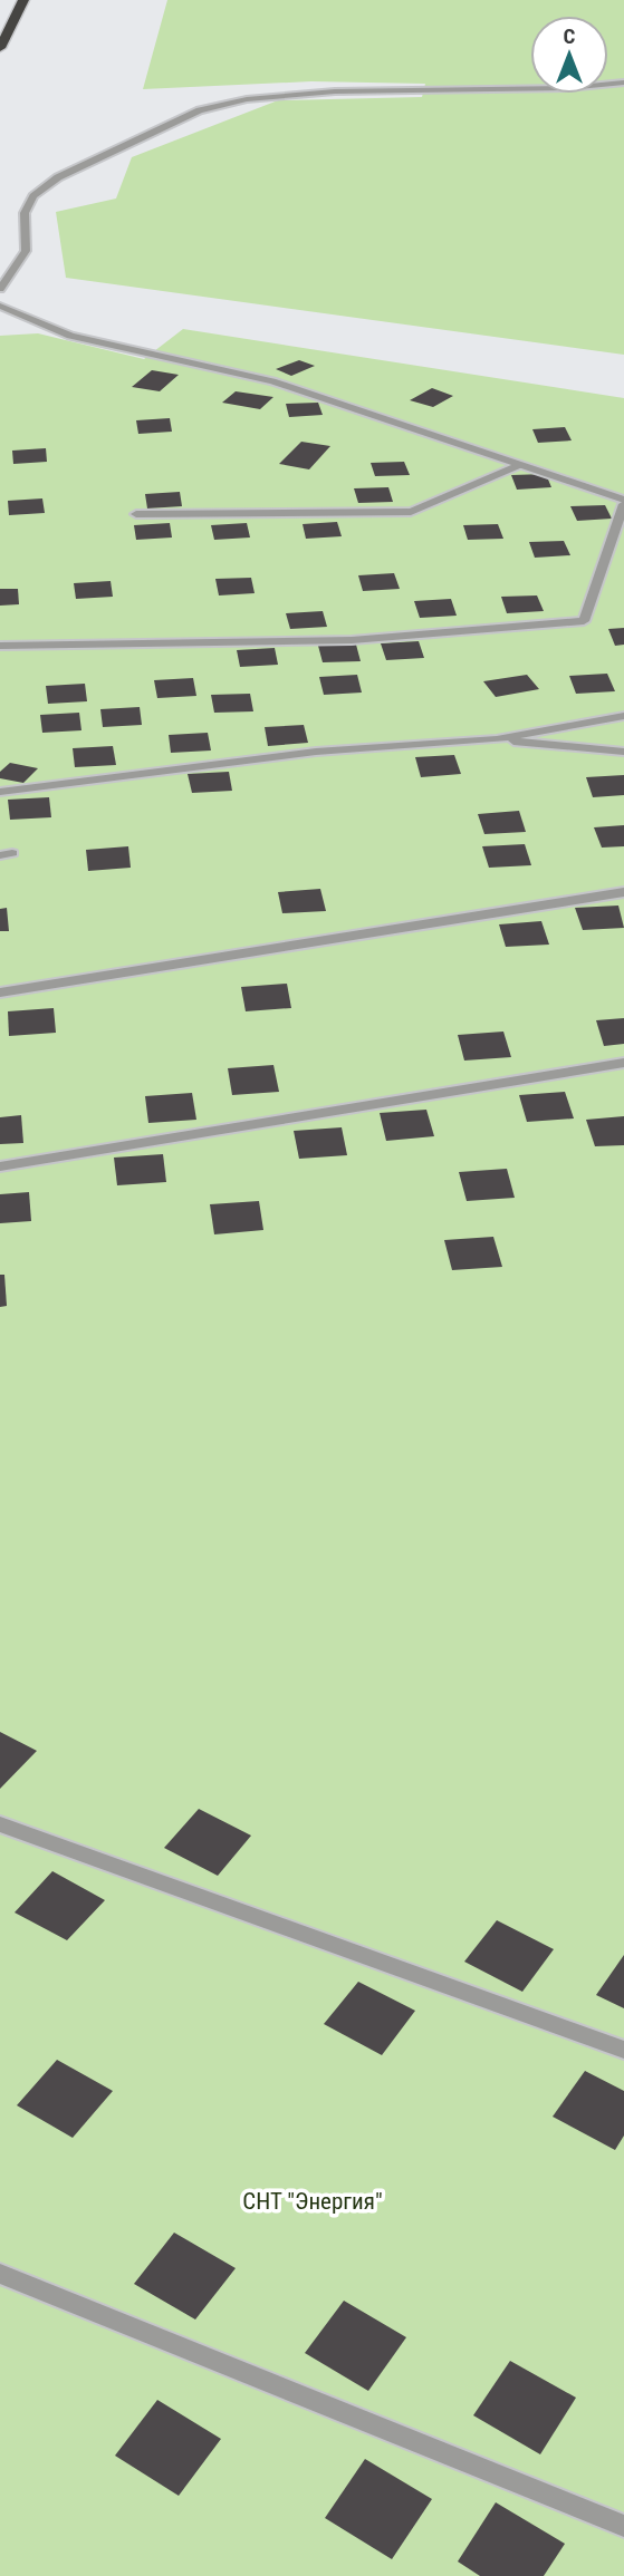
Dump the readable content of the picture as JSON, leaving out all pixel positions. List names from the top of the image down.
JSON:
{
  "parks": ["СНТ \"Энергия\""],
  "north": "top"
}
